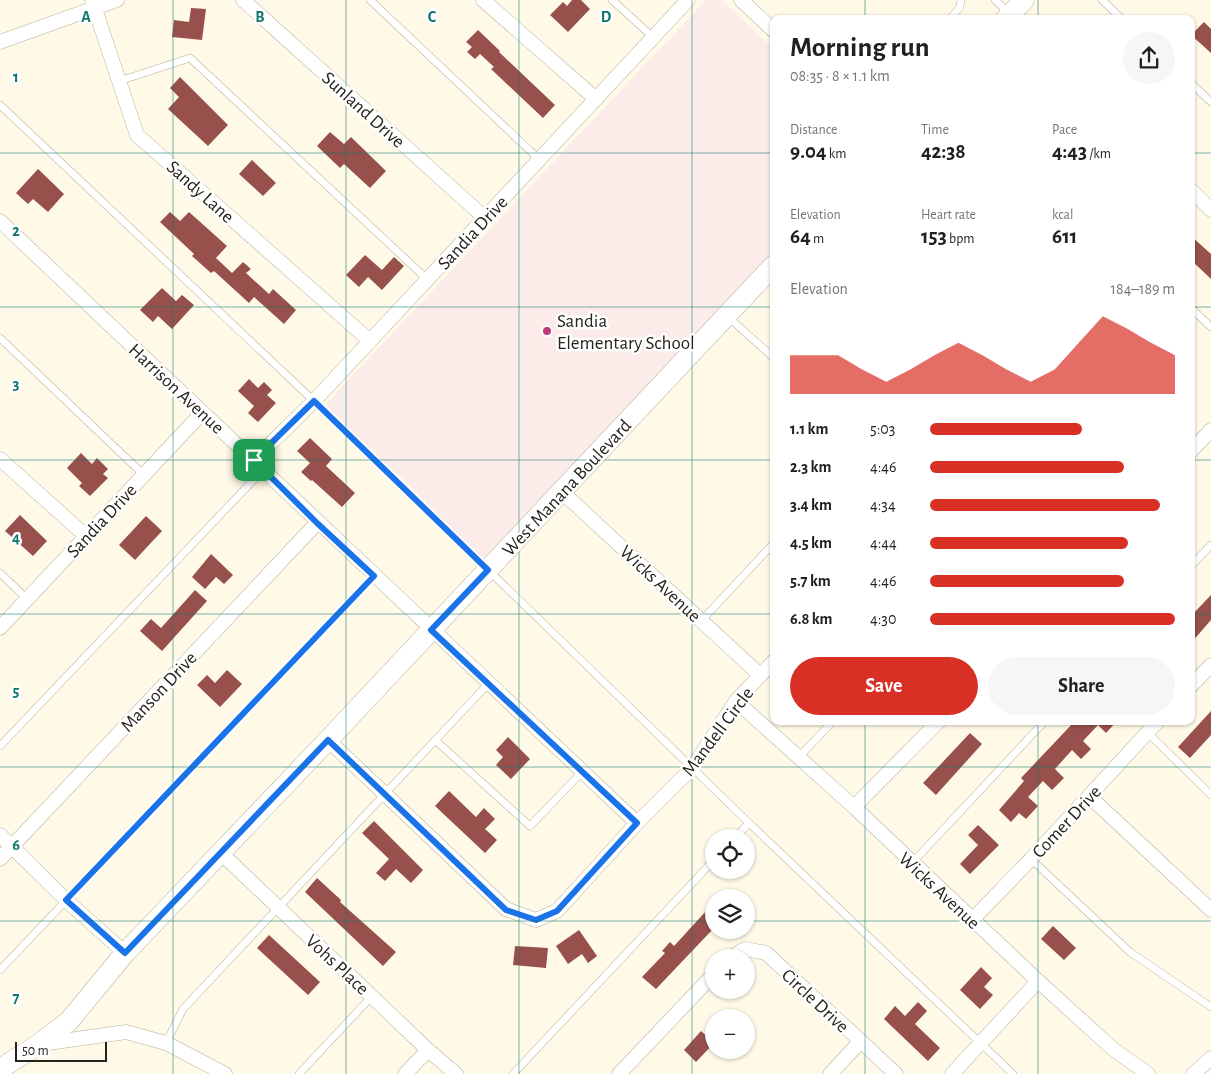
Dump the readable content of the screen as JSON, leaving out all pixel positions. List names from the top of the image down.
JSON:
{
  "streets": {
    "street": [
      "Sunland Drive",
      "Sandy Lane",
      "Sandia Drive",
      "Harrison Avenue",
      "West Manana Boulevard",
      "Wicks Avenue",
      "Manson Drive",
      "Mandell Circle",
      "Comer Drive",
      "Vohs Place",
      "Circle Drive"
    ]
  },
  "crossings": [
    ["Sunland Drive", "Sandia Drive"],
    ["Sandy Lane", "Sandia Drive"],
    ["Sandia Drive", "Harrison Avenue"],
    ["Harrison Avenue", "West Manana Boulevard"],
    ["Harrison Avenue", "Manson Drive"],
    ["Harrison Avenue", "Mandell Circle"],
    ["West Manana Boulevard", "Wicks Avenue"],
    ["West Manana Boulevard", "Mandell Circle"],
    ["West Manana Boulevard", "Vohs Place"],
    ["Wicks Avenue", "Mandell Circle"],
    ["Wicks Avenue", "Comer Drive"]
  ],
  "places": ["Sandia Elementary School"],
  "scale_bar": "50 m",
  "page": {
    "heading": ["Morning run", "08:35 · 8 × 1.1 km"],
    "stats": [
      ["Distance", "9.04 km"],
      ["Time", "42:38"],
      ["Pace", "4:43 /km"],
      ["Elevation", "64 m"],
      ["Heart rate", "153 bpm"],
      ["kcal", "611"]
    ],
    "chart": ["Elevation", "184–189 m"],
    "list": [
      {
        "name": "1.1 km",
        "note": "5:03"
      },
      {
        "name": "2.3 km",
        "note": "4:46"
      },
      {
        "name": "3.4 km",
        "note": "4:34"
      },
      {
        "name": "4.5 km",
        "note": "4:44"
      },
      {
        "name": "5.7 km",
        "note": "4:46"
      },
      {
        "name": "6.8 km",
        "note": "4:30"
      }
    ],
    "buttons": ["Save", "Share"],
    "map_buttons": ["+", "−"],
    "scale": "50 m"
  },
  "grid": {
    "columns": [
      "A",
      "B",
      "C",
      "D"
    ],
    "rows": [
      "1",
      "2",
      "3",
      "4",
      "5",
      "6",
      "7"
    ]
  }
}
